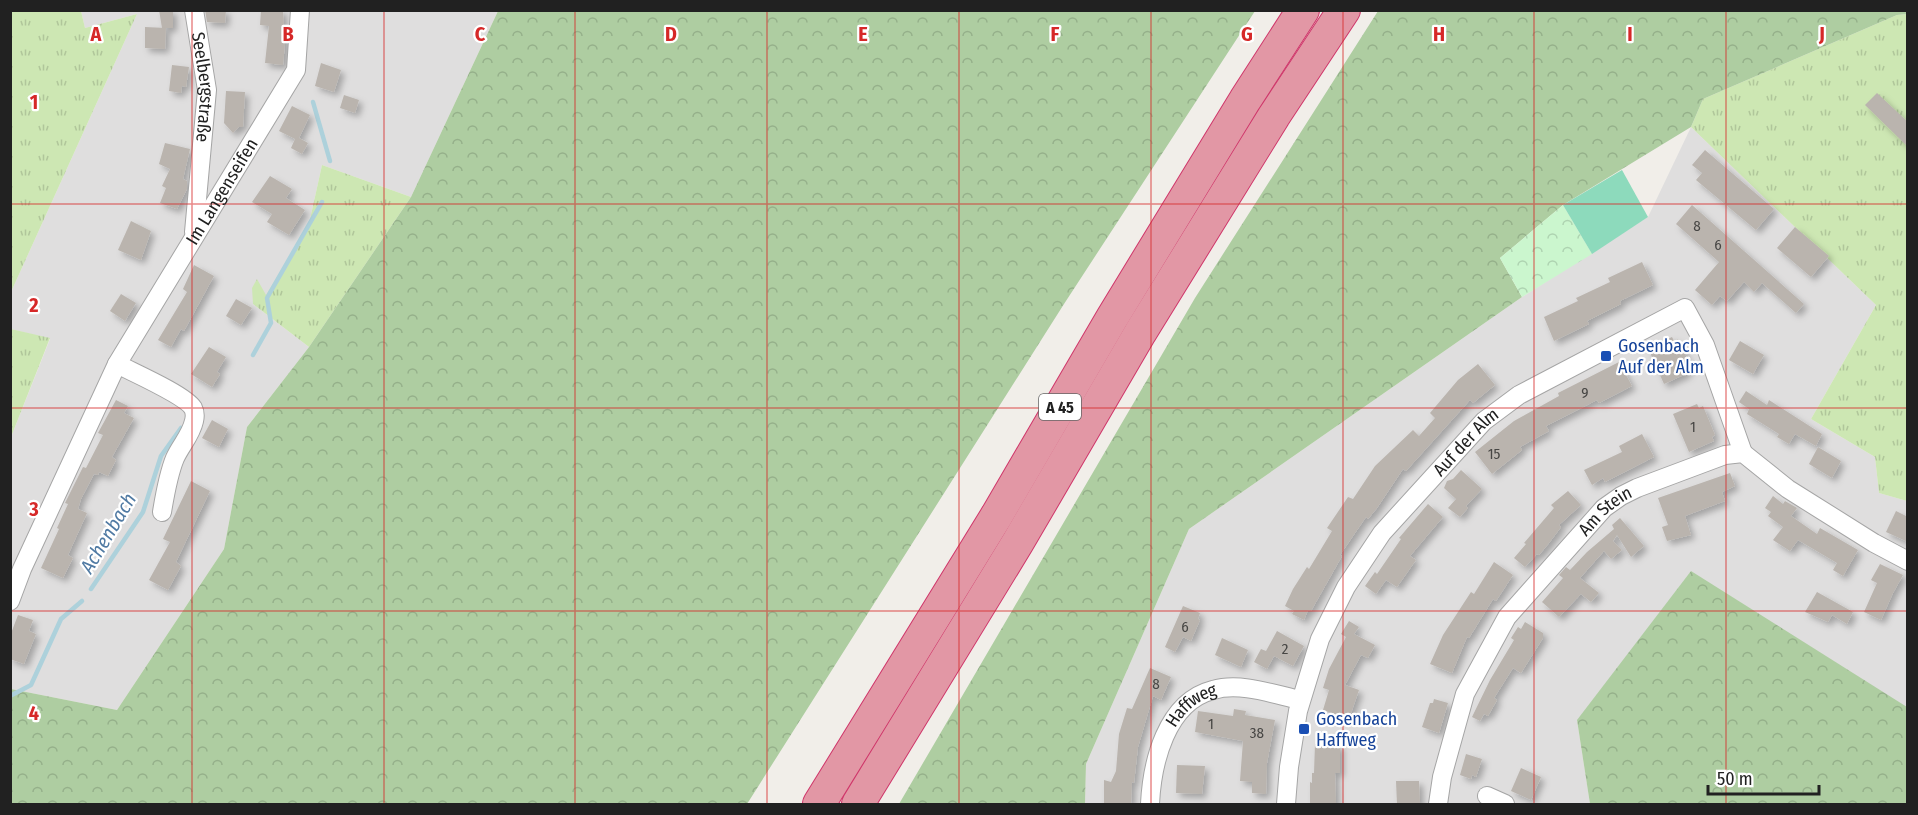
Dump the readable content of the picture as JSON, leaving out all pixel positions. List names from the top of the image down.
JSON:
{
  "streets": {
    "highway": ["A 45"],
    "street": [
      "Seelbergstraße",
      "Im Langenseifen",
      "Auf der Alm",
      "Am Stein",
      "Haffweg"
    ]
  },
  "crossings": [
    ["Seelbergstraße", "Im Langenseifen"],
    ["Auf der Alm", "Am Stein"],
    ["Auf der Alm", "Haffweg"]
  ],
  "water": ["Achenbach"],
  "places": {
    "transit": ["Gosenbach Auf der Alm", "Gosenbach Haffweg"]
  },
  "house_numbers": [
    "8",
    "6",
    "9",
    "1",
    "15",
    "6",
    "2",
    "8",
    "1",
    "38"
  ],
  "scale_bar": "50 m",
  "grid": {
    "columns": [
      "A",
      "B",
      "C",
      "D",
      "E",
      "F",
      "G",
      "H",
      "I",
      "J"
    ],
    "rows": [
      "1",
      "2",
      "3",
      "4"
    ]
  }
}
